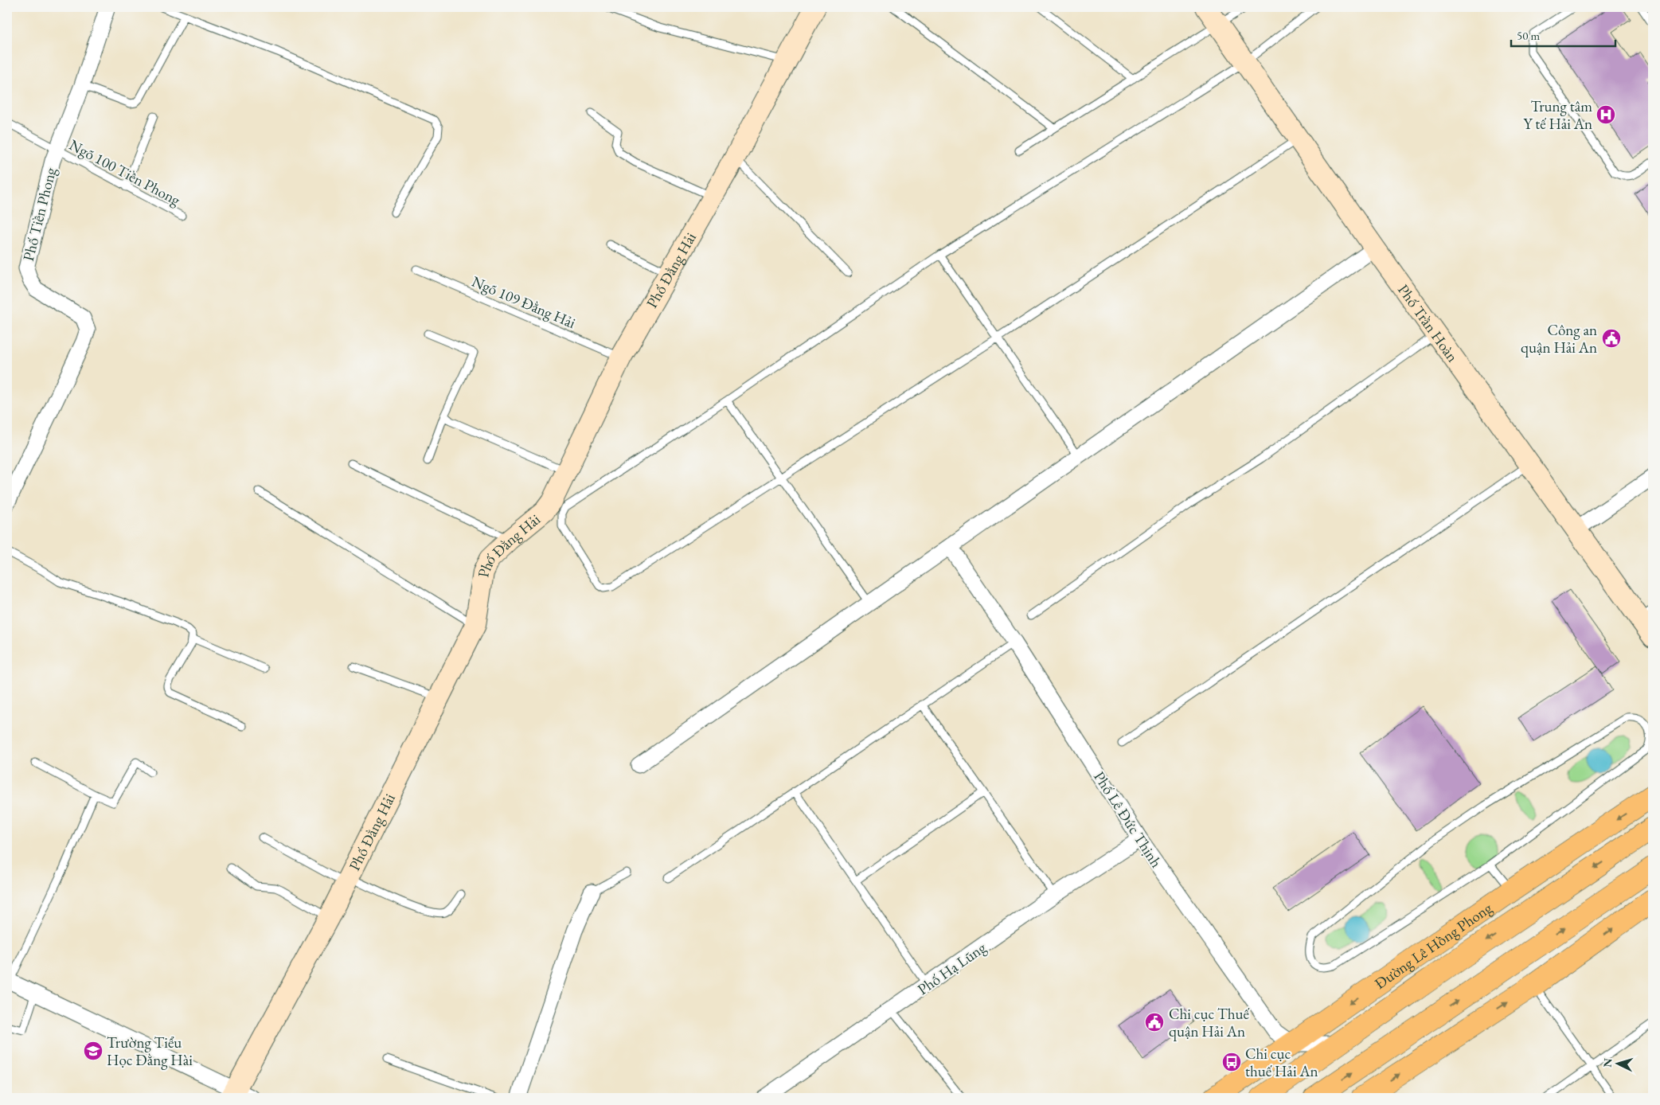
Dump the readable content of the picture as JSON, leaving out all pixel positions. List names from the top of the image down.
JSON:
{
  "streets": {
    "main road": ["Đường Lê Hồng Phong"],
    "street": [
      "Phố Tiền Phong",
      "Phố Đằng Hải",
      "Phố Trần Hoàn",
      "Phố Lê Đức Thịnh",
      "Phố Hạ Lũng"
    ],
    "lane": ["Ngõ 100 Tiền Phong", "Ngõ 109 Đằng Hải"]
  },
  "crossings": [
    ["Ngõ 100 Tiền Phong", "Phố Tiền Phong"],
    ["Phố Đằng Hải", "Ngõ 109 Đằng Hải"],
    ["Phố Lê Đức Thịnh", "Đường Lê Hồng Phong"],
    ["Phố Lê Đức Thịnh", "Phố Hạ Lũng"]
  ],
  "places": {
    "hospital": ["Trung tâm Y tế Hải An"],
    "public building": ["Công an quận Hải An", "Chi cục Thuế quận Hải An"],
    "school or university": ["Trường Tiểu Học Đằng Hài"],
    "bus stop": ["Chi cục thuế Hải An"]
  },
  "scale_bar": "50 m",
  "north": "left"
}
